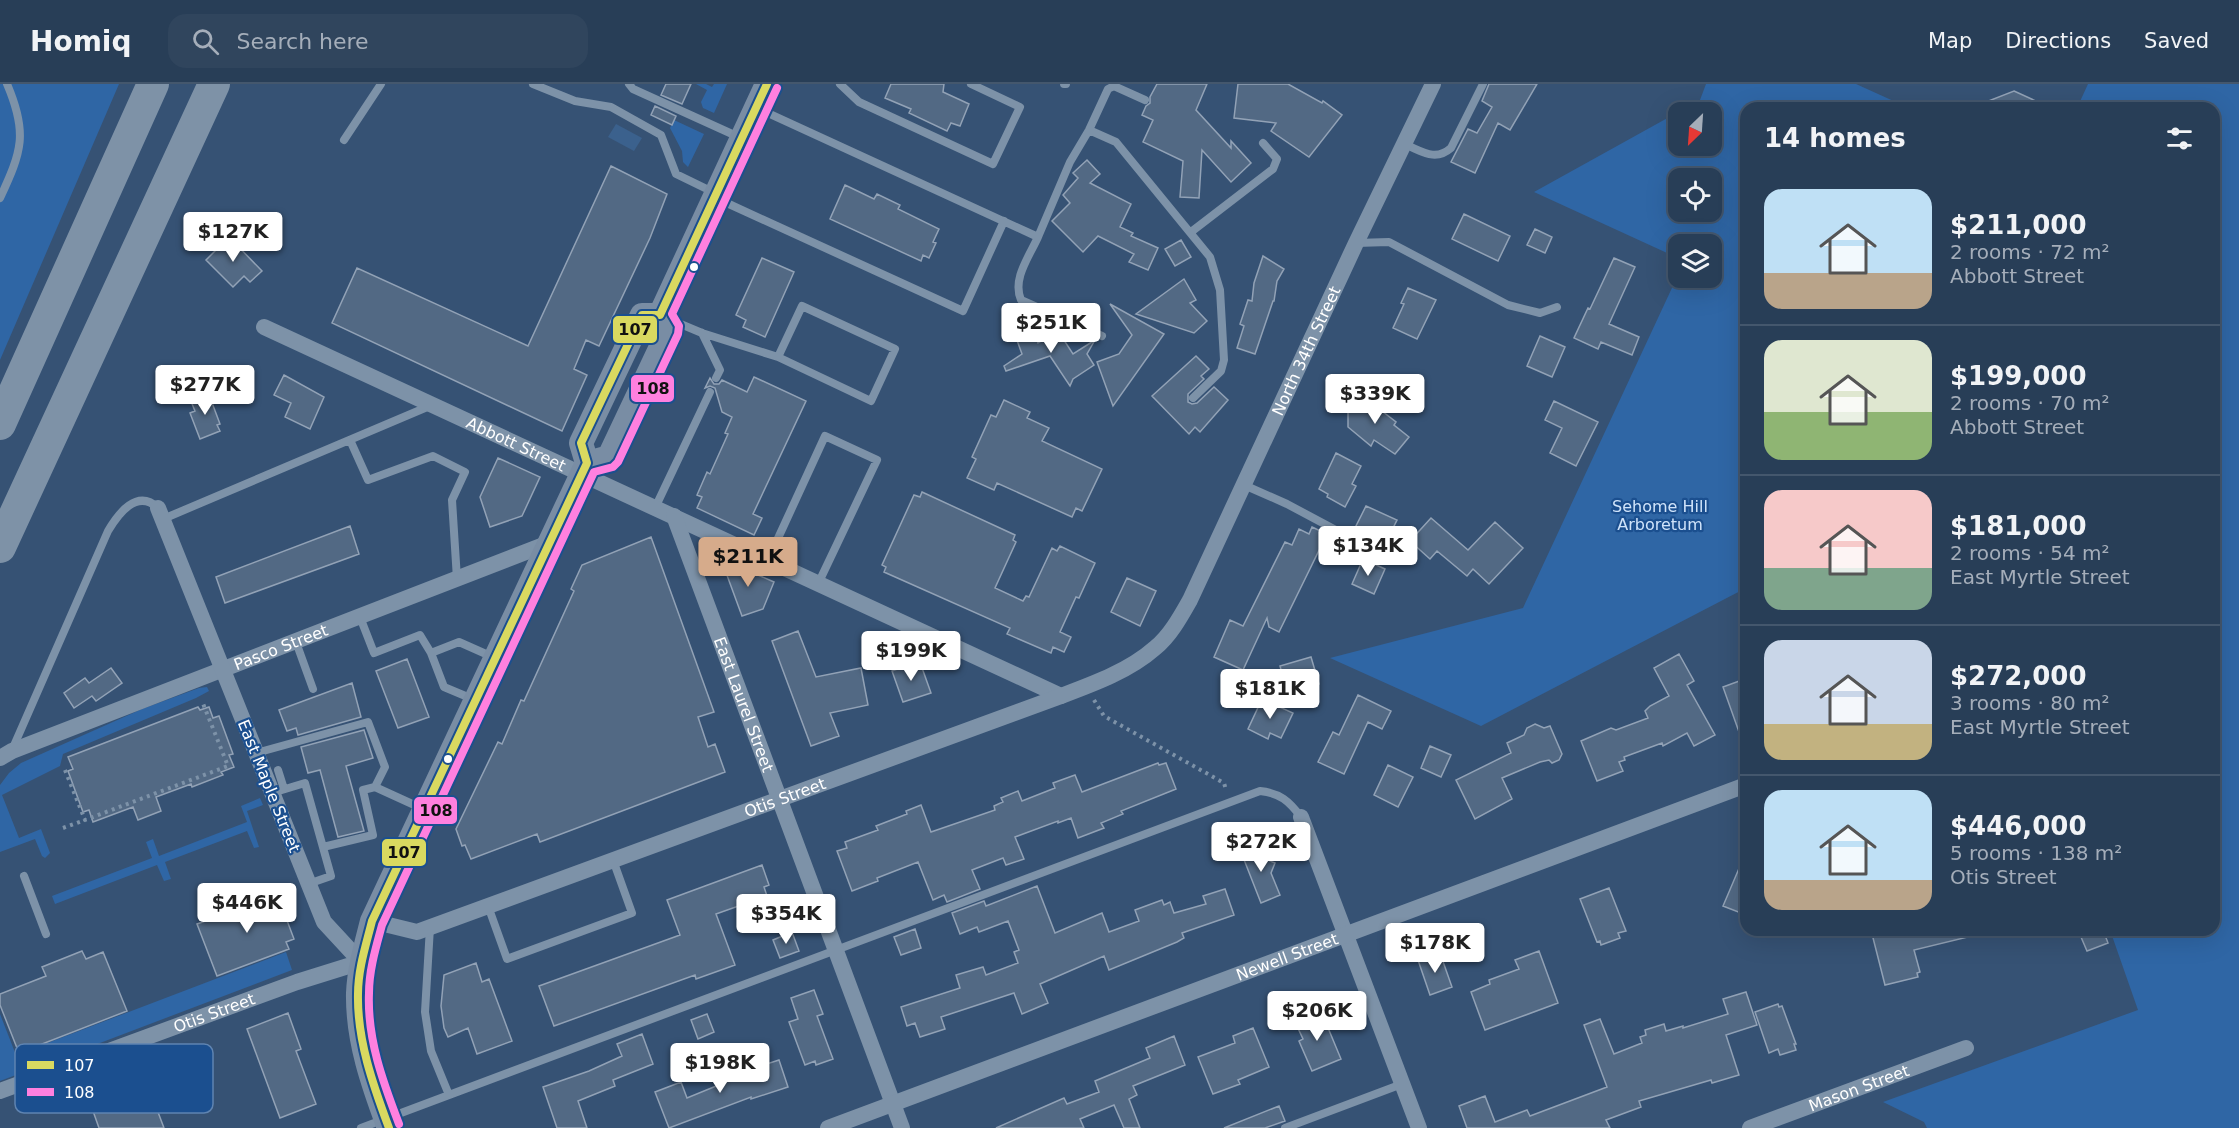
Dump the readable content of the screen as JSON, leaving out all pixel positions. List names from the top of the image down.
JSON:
{
  "streets": {
    "street": [
      "North 34th Street",
      "Abbott Street",
      "Pasco Street",
      "East Laurel Street",
      "East Maple Street",
      "Otis Street",
      "Newell Street",
      "Mason Street"
    ]
  },
  "crossings": [
    ["North 34th Street", "Otis Street"],
    ["Abbott Street", "East Laurel Street"],
    ["Abbott Street", "Otis Street"],
    ["Pasco Street", "East Maple Street"],
    ["East Laurel Street", "Otis Street"],
    ["East Laurel Street", "Newell Street"],
    ["East Maple Street", "Otis Street"]
  ],
  "parks": ["Sehome Hill Arboretum"],
  "lines": ["transit line 107", "transit line 108"],
  "legend": ["107", "108"],
  "north": "bottom left",
  "page": {
    "header": "Homiq",
    "search": "Search here",
    "nav": ["Map", "Directions", "Saved"],
    "heading": "14 homes",
    "list": [
      {
        "name": "$211,000",
        "note": "2 rooms · 72 m² · Abbott Street"
      },
      {
        "name": "$199,000",
        "note": "2 rooms · 70 m² · Abbott Street"
      },
      {
        "name": "$181,000",
        "note": "2 rooms · 54 m² · East Myrtle Street"
      },
      {
        "name": "$272,000",
        "note": "3 rooms · 80 m² · East Myrtle Street"
      },
      {
        "name": "$446,000",
        "note": "5 rooms · 138 m² · Otis Street"
      }
    ],
    "price": [
      "$127K",
      "$251K",
      "$277K",
      "$339K",
      "$134K",
      "$211K",
      "$199K",
      "$181K",
      "$272K",
      "$446K",
      "$354K",
      "$178K",
      "$206K",
      "$198K"
    ]
  }
}
